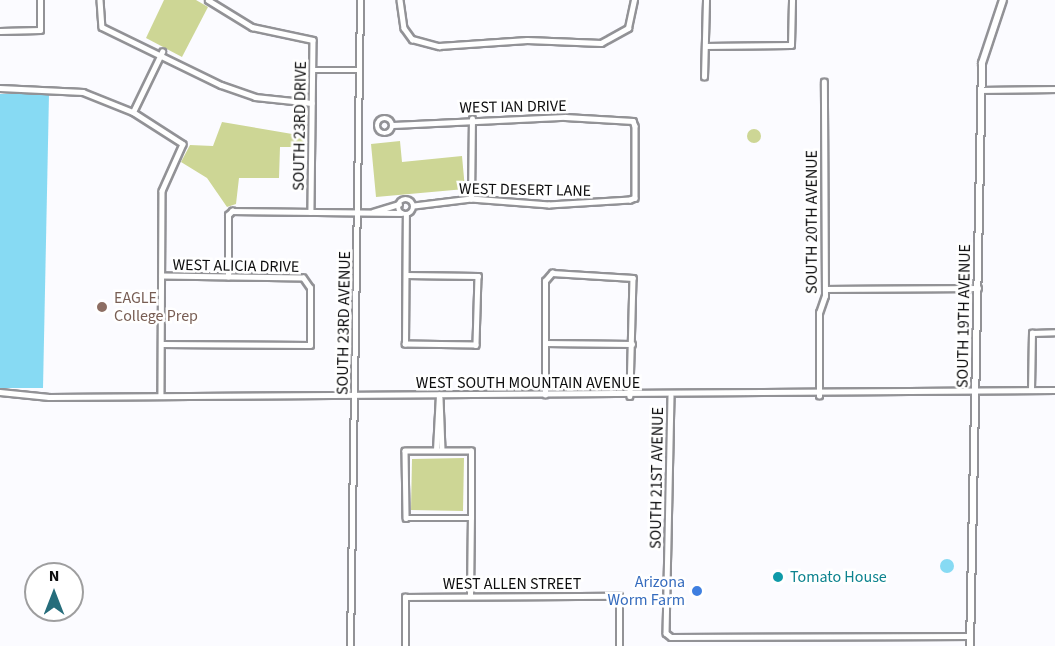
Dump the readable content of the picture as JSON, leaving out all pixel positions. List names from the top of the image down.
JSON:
{
  "streets": {
    "main road": ["SOUTH 19TH AVENUE"],
    "street": [
      "WEST IAN DRIVE",
      "SOUTH 23RD DRIVE",
      "WEST DESERT LANE",
      "SOUTH 20TH AVENUE",
      "WEST ALICIA DRIVE",
      "SOUTH 23RD AVENUE",
      "WEST SOUTH MOUNTAIN AVENUE",
      "SOUTH 21ST AVENUE",
      "WEST ALLEN STREET"
    ]
  },
  "crossings": [
    ["WEST IAN DRIVE", "WEST DESERT LANE"],
    ["SOUTH 20TH AVENUE", "WEST SOUTH MOUNTAIN AVENUE"],
    ["SOUTH 19TH AVENUE", "WEST SOUTH MOUNTAIN AVENUE"],
    ["SOUTH 19TH AVENUE", "SOUTH 21ST AVENUE"],
    ["SOUTH 23RD AVENUE", "WEST SOUTH MOUNTAIN AVENUE"],
    ["WEST SOUTH MOUNTAIN AVENUE", "SOUTH 21ST AVENUE"]
  ],
  "places": ["EAGLE College Prep", "Tomato House", "Arizona Worm Farm"],
  "north": "top"
}
